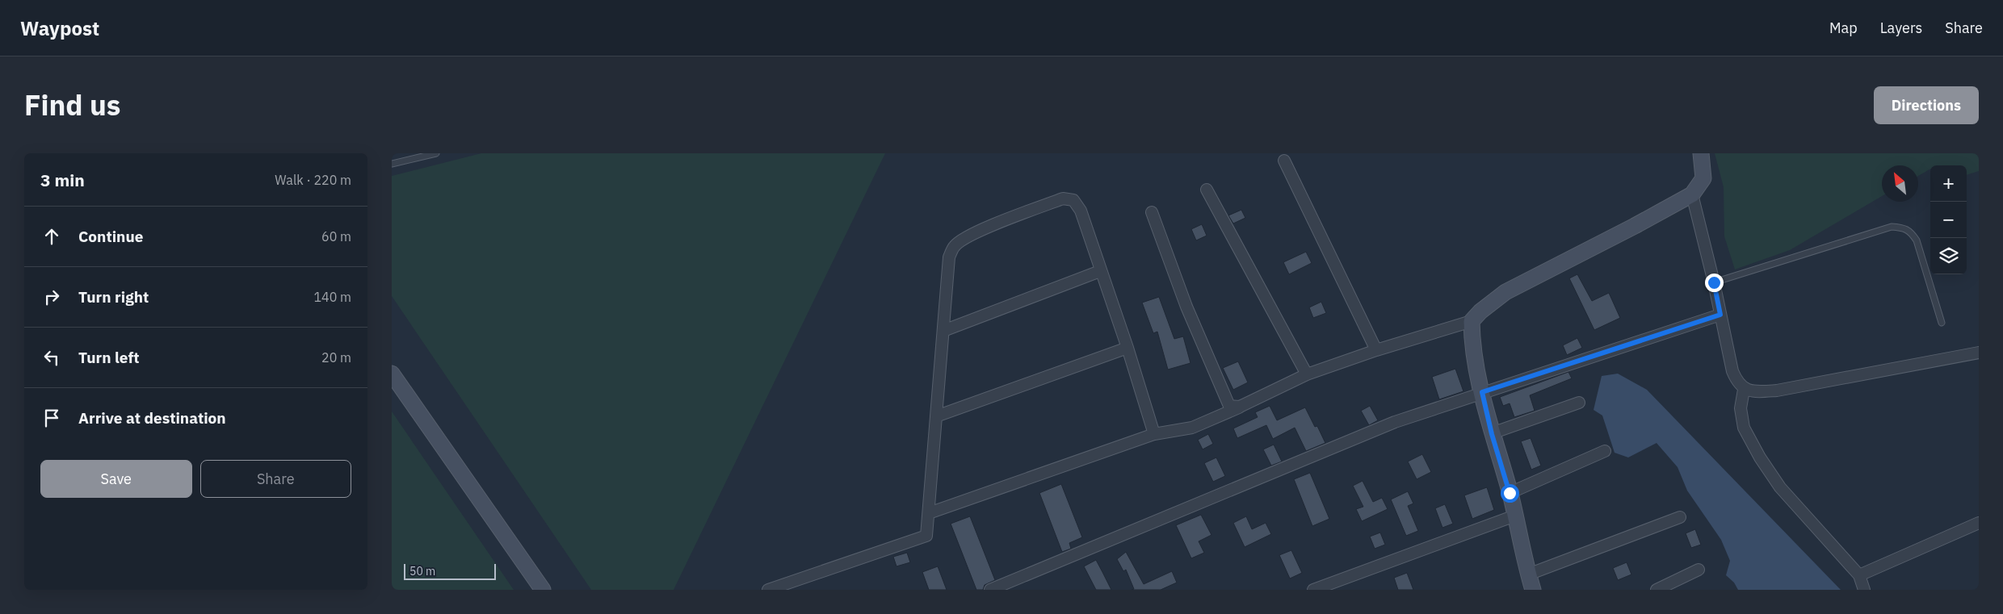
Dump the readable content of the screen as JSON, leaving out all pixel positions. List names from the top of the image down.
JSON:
{
  "scale_bar": "50 m",
  "north": "top left",
  "page": {
    "header": "Waypost",
    "nav": ["Map", "Layers", "Share"],
    "title": "Find us",
    "buttons": [
      "Directions",
      ["Save", "Share"]
    ],
    "heading": ["3 min", "Walk · 220 m"],
    "map_buttons": ["+", "−"],
    "list": [
      ["Continue", "60 m"],
      ["Turn right", "140 m"],
      ["Turn left", "20 m"],
      "Arrive at destination"
    ],
    "scale": "50 m"
  }
}
